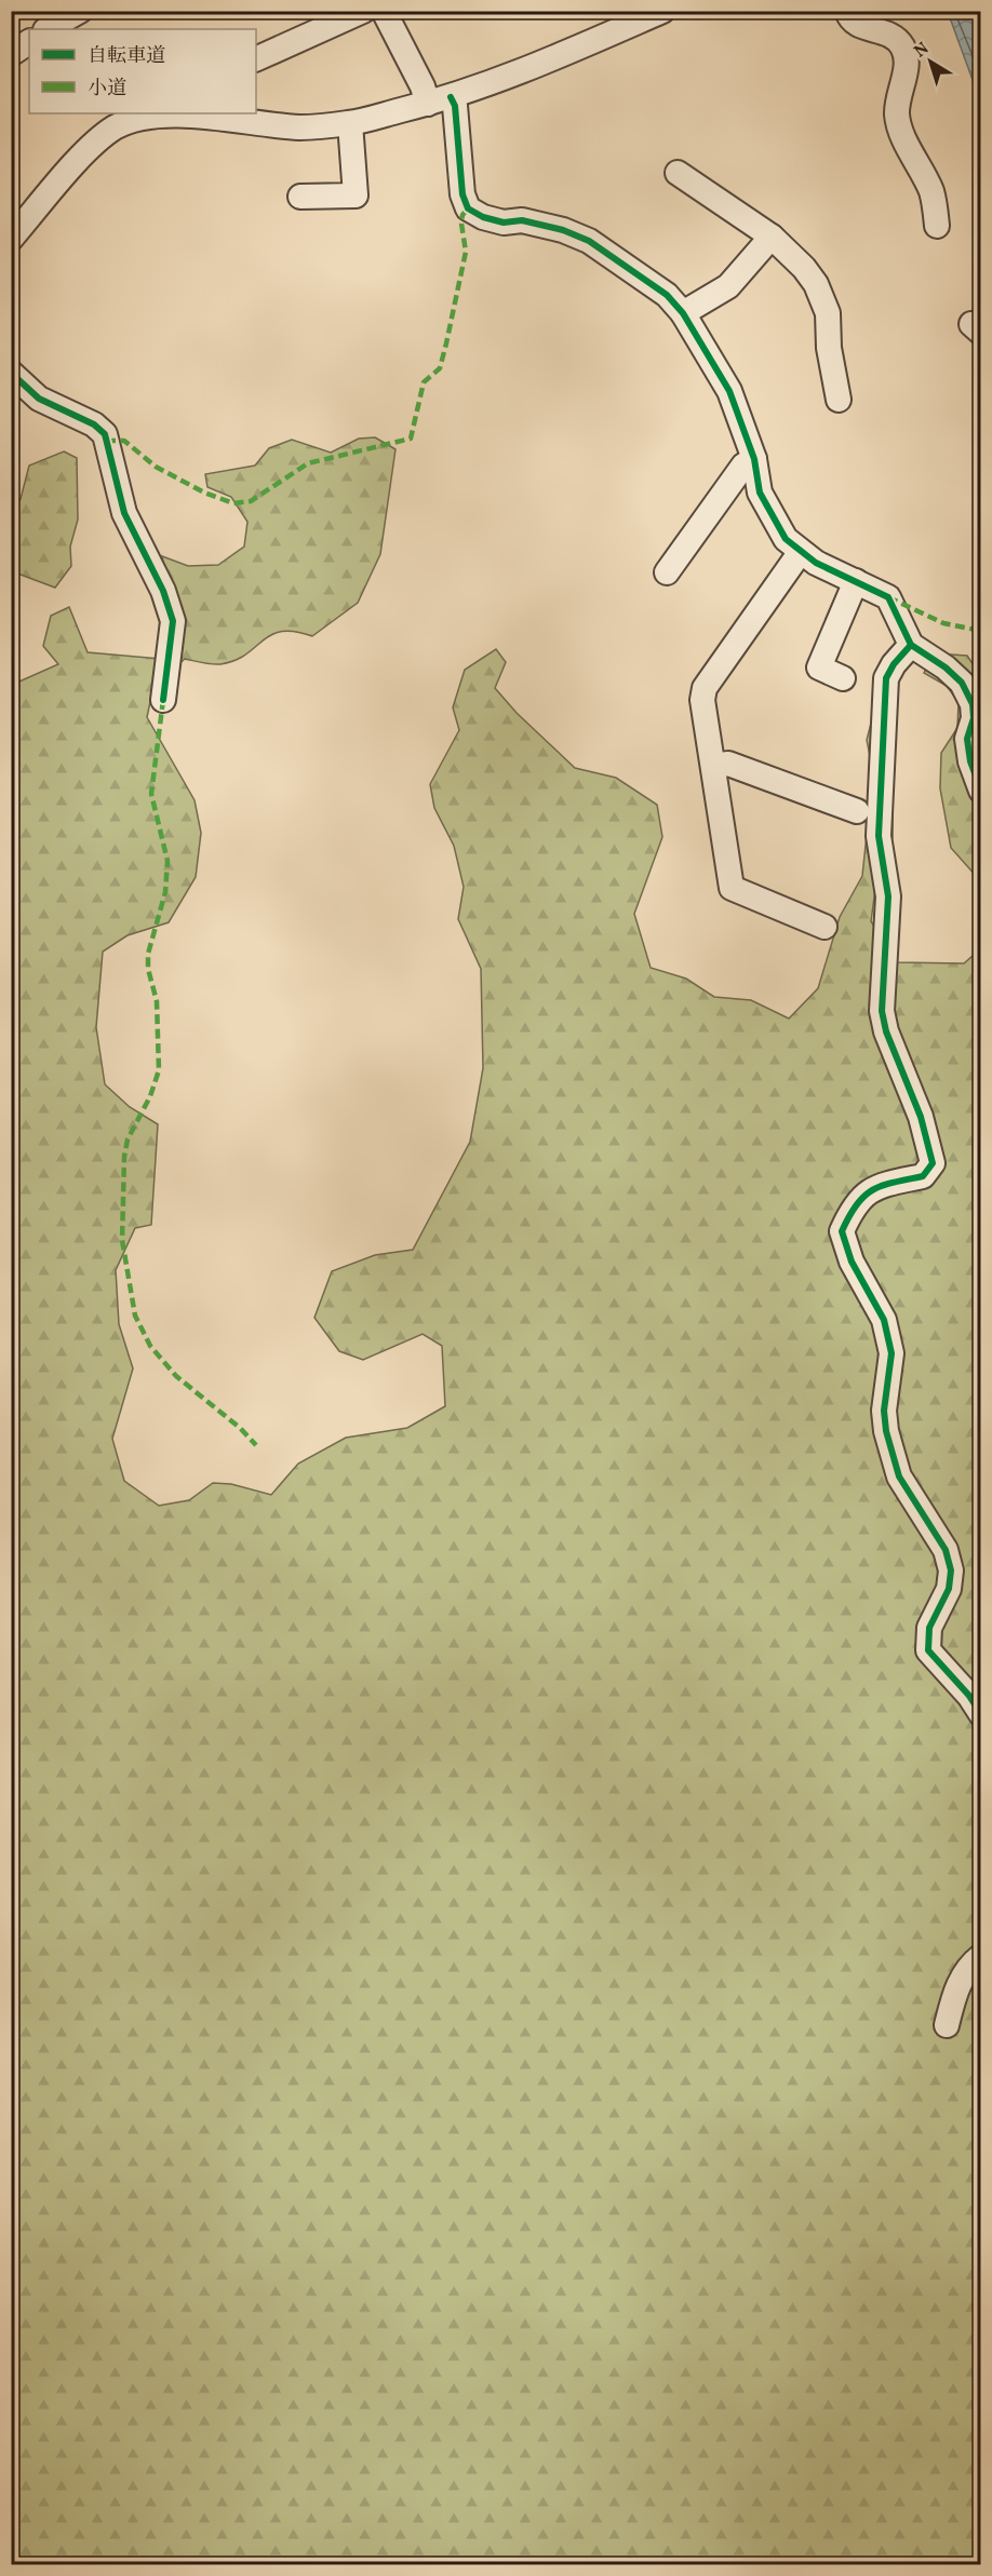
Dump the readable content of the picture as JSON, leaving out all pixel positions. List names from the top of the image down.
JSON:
{
  "legend": ["自転車道", "小道"],
  "north": "top left"
}
